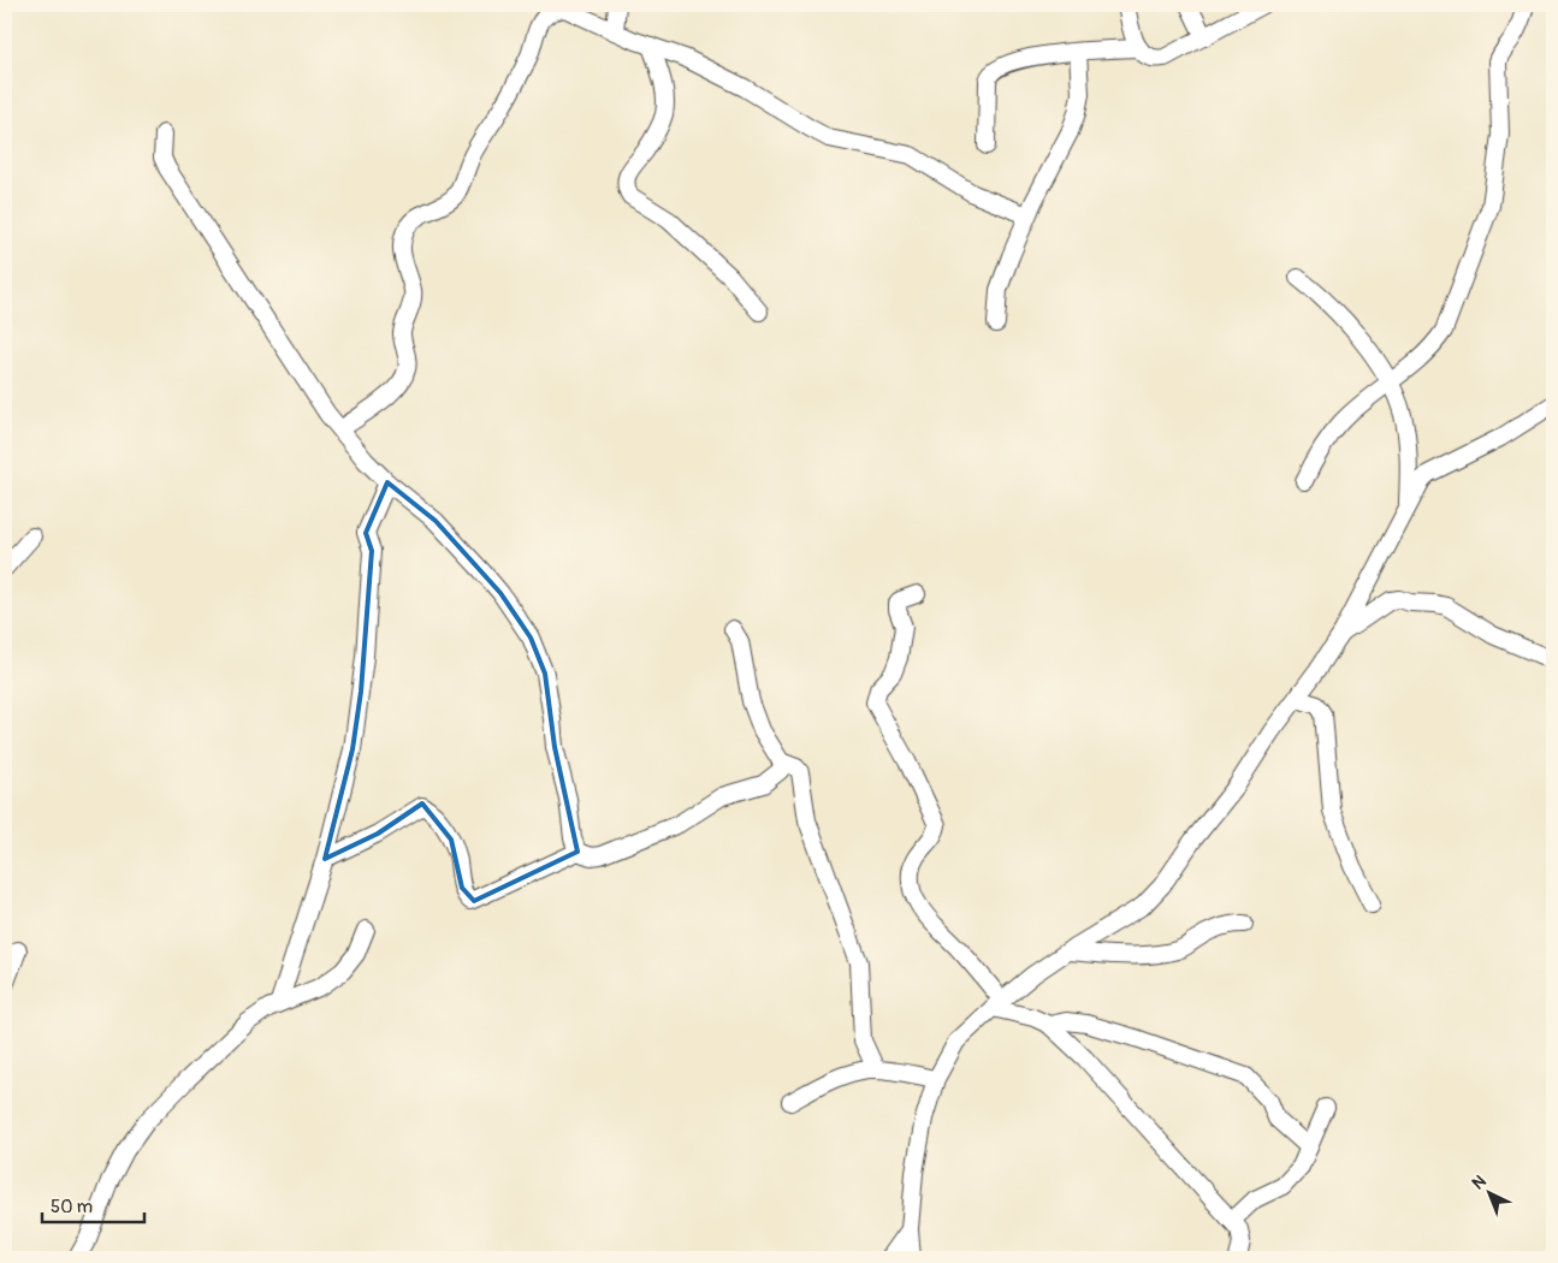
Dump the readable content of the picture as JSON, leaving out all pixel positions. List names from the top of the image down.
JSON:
{
  "scale_bar": "50 m",
  "north": "top left"
}
